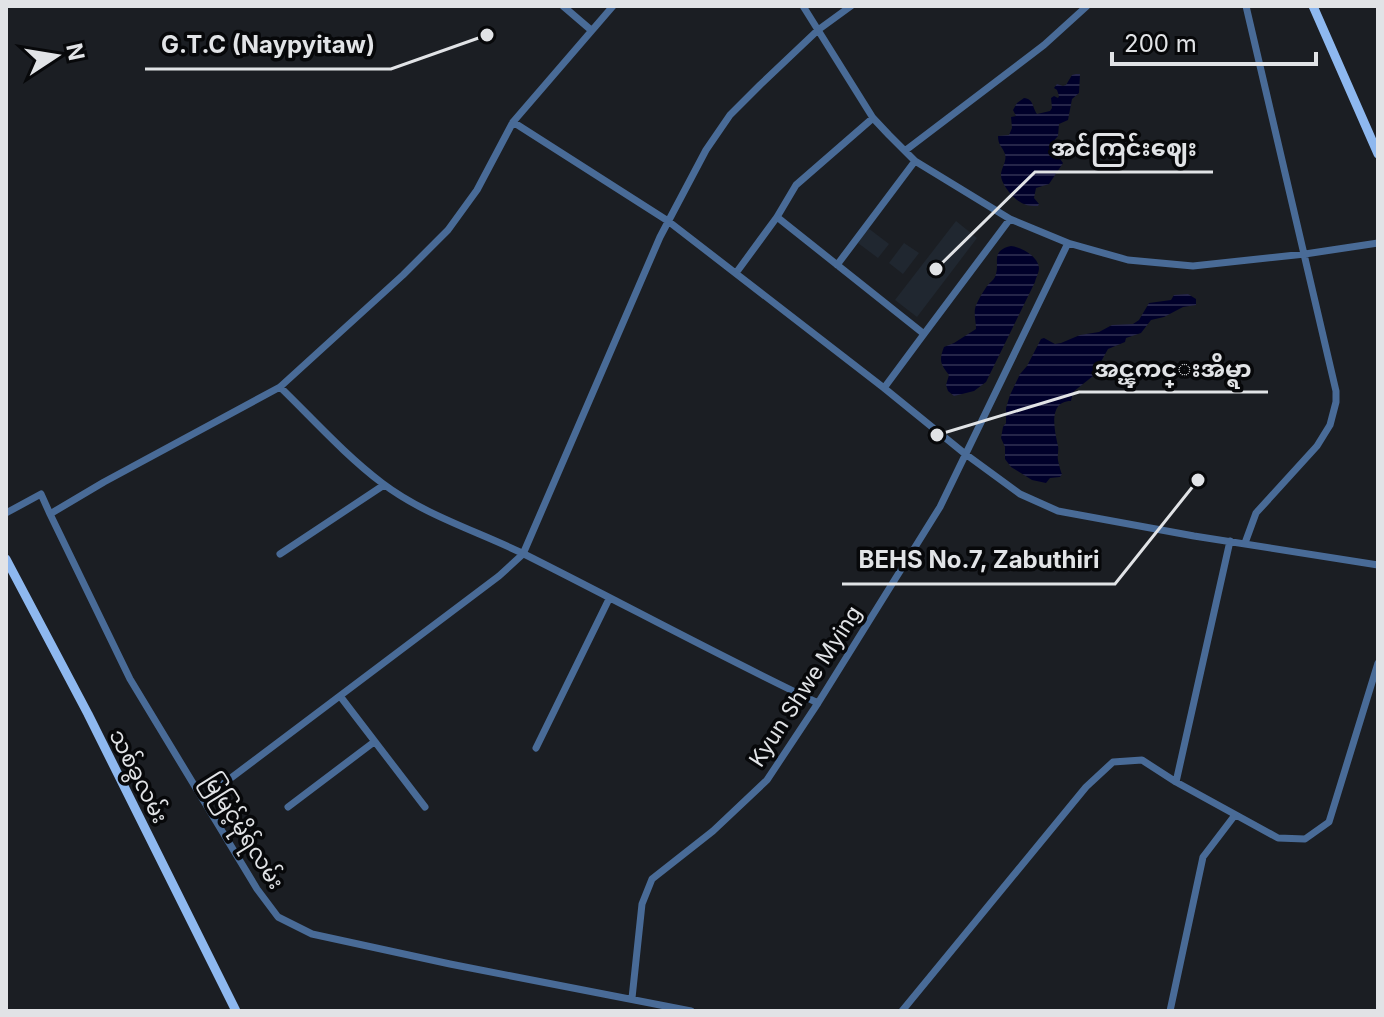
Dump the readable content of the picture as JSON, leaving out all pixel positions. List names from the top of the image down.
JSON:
{
  "streets": {
    "main road": ["သစ်ခွလမ်း"],
    "street": ["Kyun Shwe Mying", "မြမြင့်မိုရ်လမ်း"]
  },
  "crossings": [
    ["Kyun Shwe Mying", "မြမြင့်မိုရ်လမ်း"]
  ],
  "places": [
    "G.T.C (Naypyitaw)",
    "အင်ကြင်းဈေး",
    "အင္ၾကင္းအိမ္ရာ",
    "BEHS No.7, Zabuthiri"
  ],
  "scale_bar": "200 m",
  "north": "right"
}
